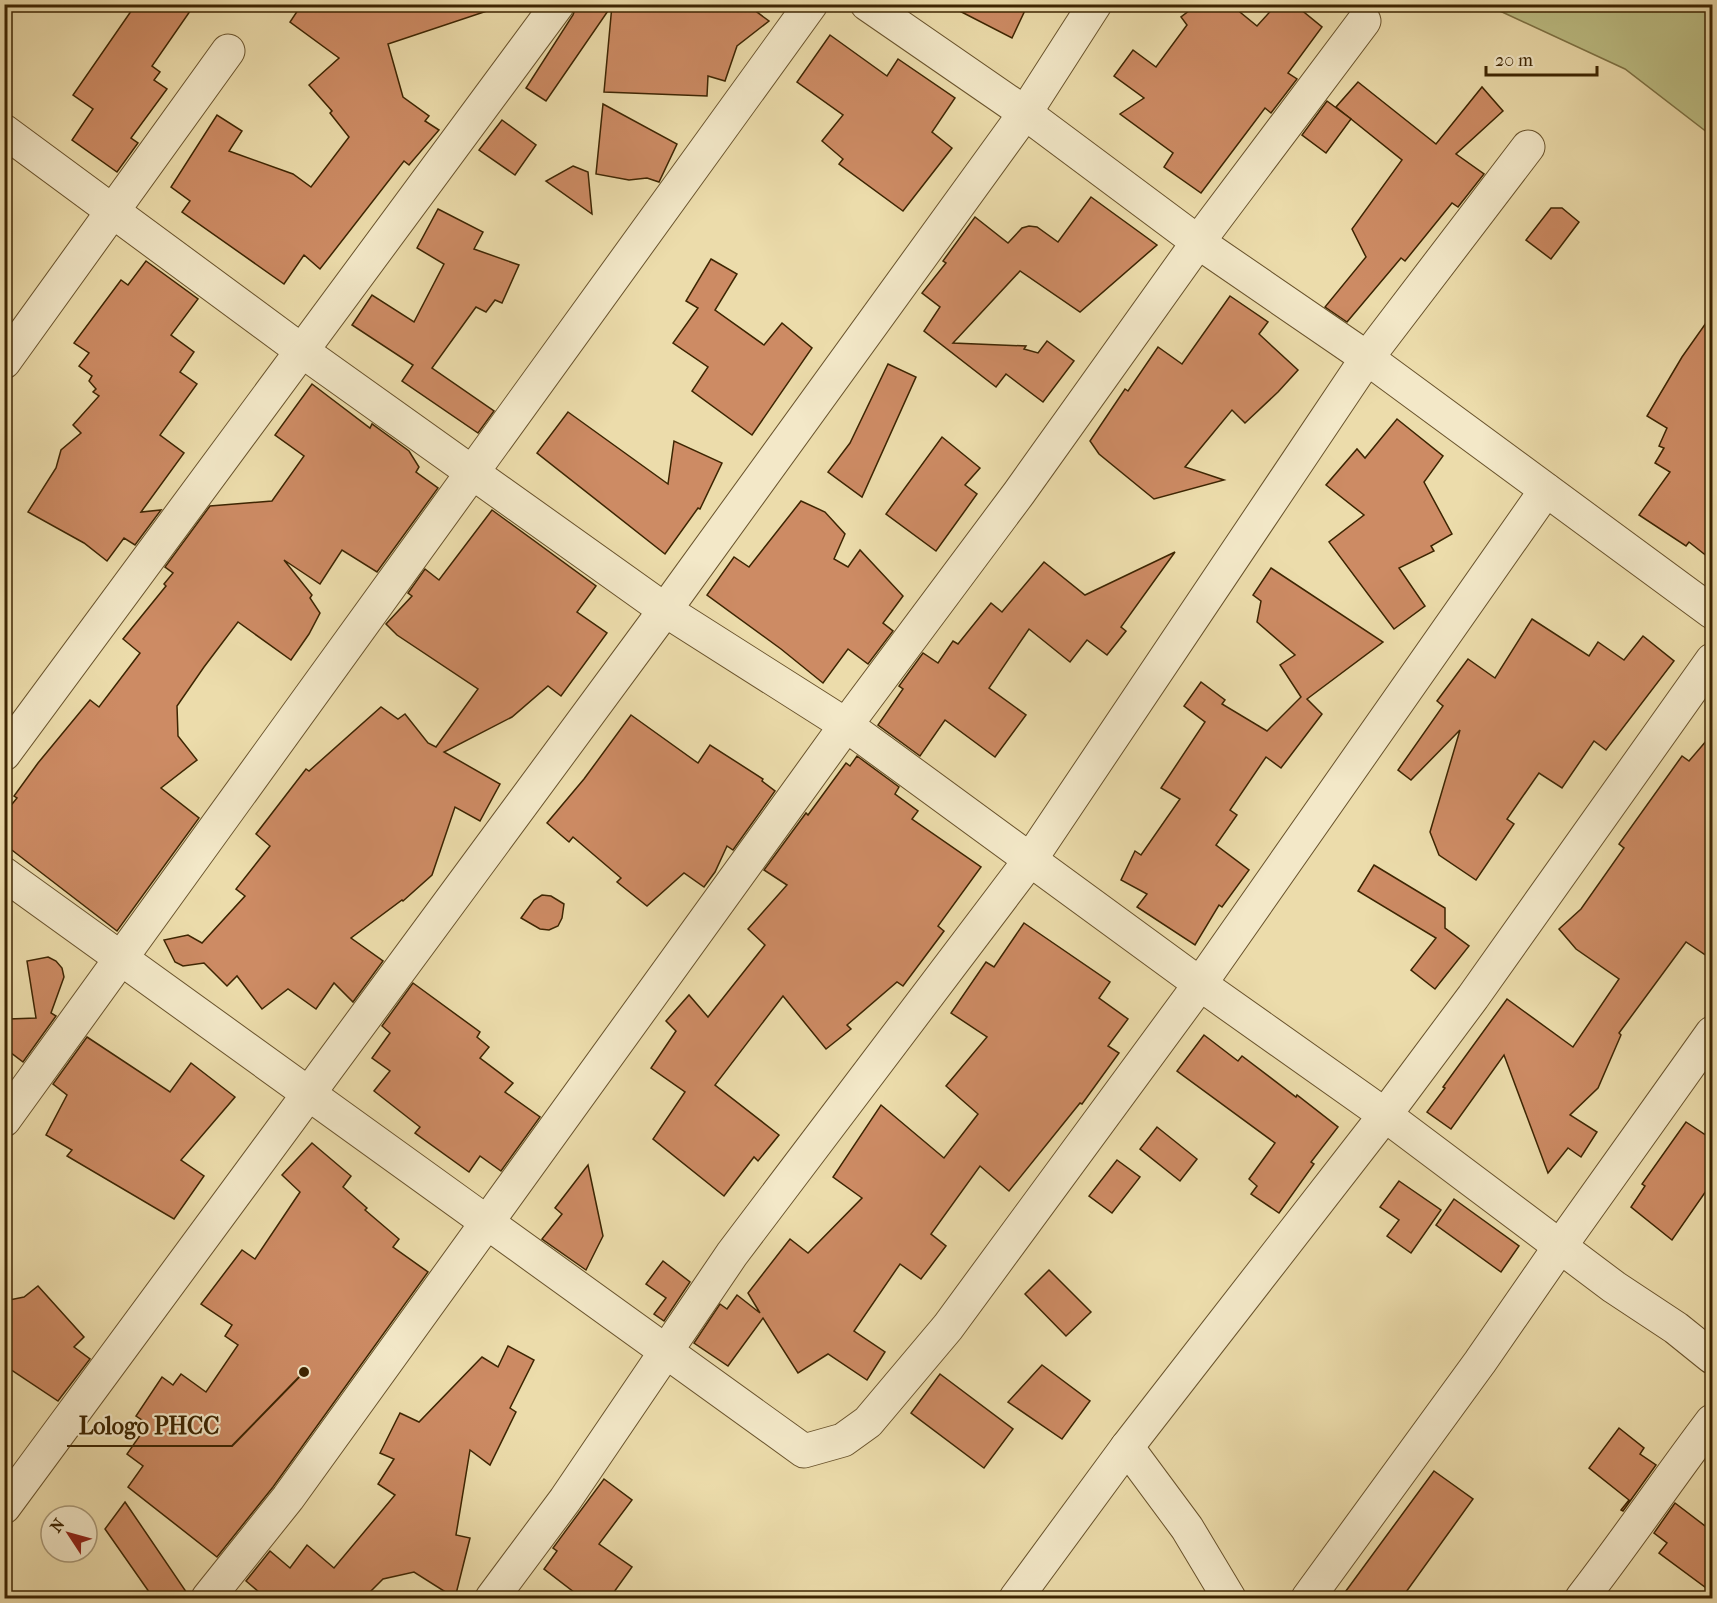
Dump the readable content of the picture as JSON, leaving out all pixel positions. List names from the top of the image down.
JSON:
{
  "places": ["Lologo PHCC"],
  "scale_bar": "20 m",
  "north": "top left"
}
